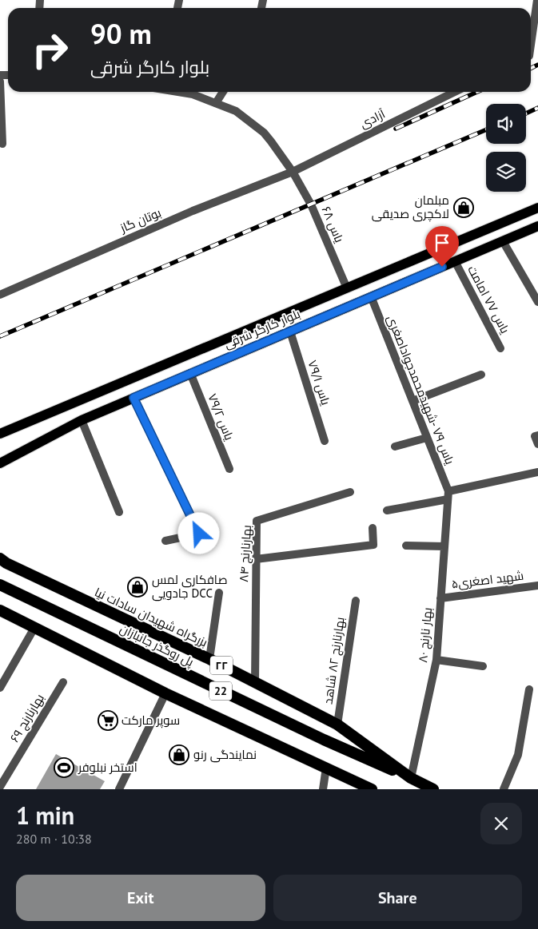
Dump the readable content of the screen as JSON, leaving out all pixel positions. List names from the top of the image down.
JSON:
{
  "streets": {
    "highway": [
      "بزرگراه شهیدان سادات نیا",
      "پل روگذر جانبازان",
      "۲۲",
      "22"
    ],
    "main road": ["بلوار کارگر شرقی"],
    "street": [
      "آزادی",
      "بوتان گاز",
      "یاس ۶۸",
      "یاس ۷۷ امامت",
      "یاس ۷۹/۱",
      "یاس ۷۹ -شهیدمحمدجواداصغری",
      "یاس ۷۹/۲",
      "بهارنارنج ۸۴",
      "شهید اصغری۵",
      "بهار نارنج ۸۰",
      "بهارنارنج ۸۲ شاهد",
      "بهارنارنج ۶۹"
    ]
  },
  "crossings": [
    ["آزادی", "بوتان گاز"],
    ["آزادی", "یاس ۶۸"],
    ["بوتان گاز", "یاس ۶۸"],
    ["یاس ۶۸", "بلوار کارگر شرقی"],
    ["یاس ۷۷ امامت", "بلوار کارگر شرقی"],
    ["بلوار کارگر شرقی", "یاس ۷۹/۱"],
    ["بلوار کارگر شرقی", "یاس ۷۹ -شهیدمحمدجواداصغری"],
    ["بلوار کارگر شرقی", "یاس ۷۹/۲"],
    ["یاس ۷۹ -شهیدمحمدجواداصغری", "بهار نارنج ۸۰"],
    ["بهارنارنج ۸۴", "بزرگراه شهیدان سادات نیا"],
    ["شهید اصغری۵", "بهار نارنج ۸۰"],
    ["بزرگراه شهیدان سادات نیا", "بهار نارنج ۸۰"],
    ["بزرگراه شهیدان سادات نیا", "پل روگذر جانبازان"],
    ["بزرگراه شهیدان سادات نیا", "بهارنارنج ۸۲ شاهد"],
    ["بهار نارنج ۸۰", "پل روگذر جانبازان"]
  ],
  "places": {
    "shop": ["مبلمان لاکچری صدیقی", "صافکاری لمس جادویی DCC", "نمایندگی رنو"],
    "supermarket": ["سوپر مارکت"],
    "sports": ["استخر نبلوفر"]
  },
  "page": {
    "turn": ["90 m", "بلوار کارگر شرقی"],
    "heading": ["1 min", "280 m · 10:38"],
    "buttons": ["Exit", "Share"]
  }
}
